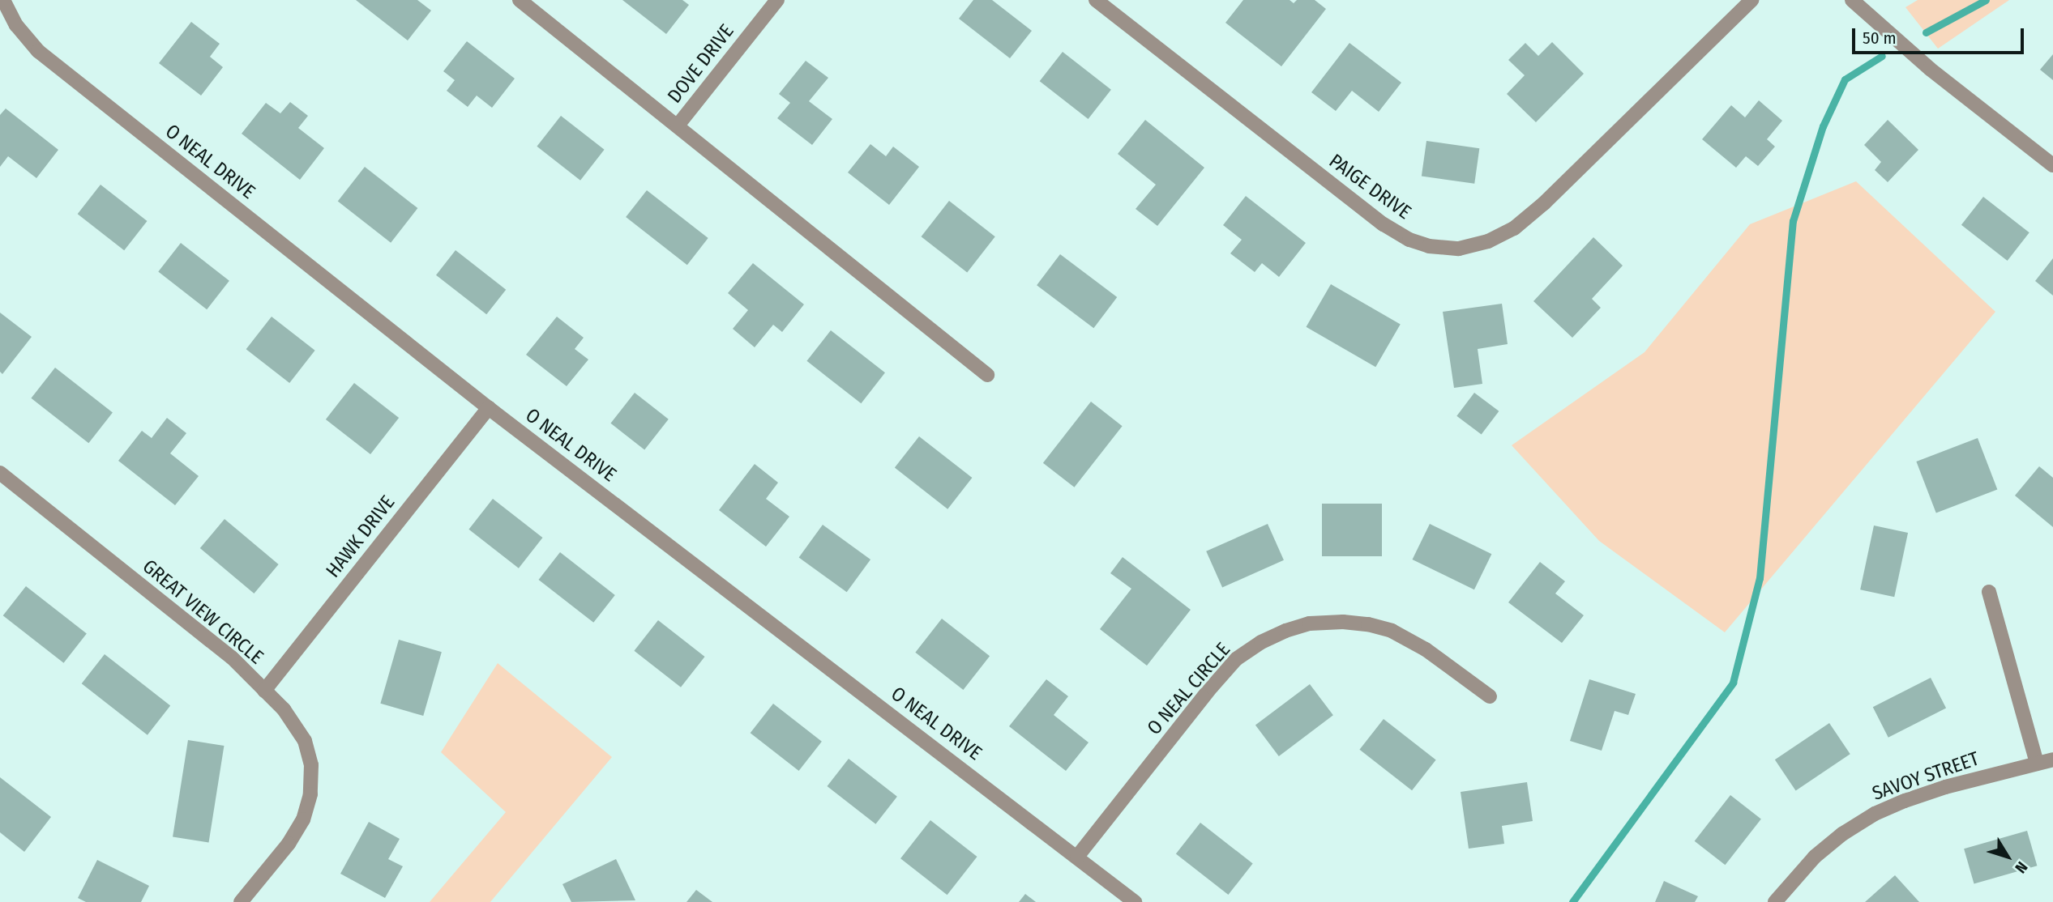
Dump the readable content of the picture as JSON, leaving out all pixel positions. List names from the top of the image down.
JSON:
{
  "streets": {
    "street": [
      "DOVE DRIVE",
      "O NEAL DRIVE",
      "PAIGE DRIVE",
      "HAWK DRIVE",
      "GREAT VIEW CIRCLE",
      "O NEAL CIRCLE",
      "SAVOY STREET"
    ]
  },
  "crossings": [
    ["O NEAL DRIVE", "HAWK DRIVE"],
    ["O NEAL DRIVE", "O NEAL CIRCLE"],
    ["HAWK DRIVE", "GREAT VIEW CIRCLE"]
  ],
  "scale_bar": "50 m",
  "north": "bottom right"
}
